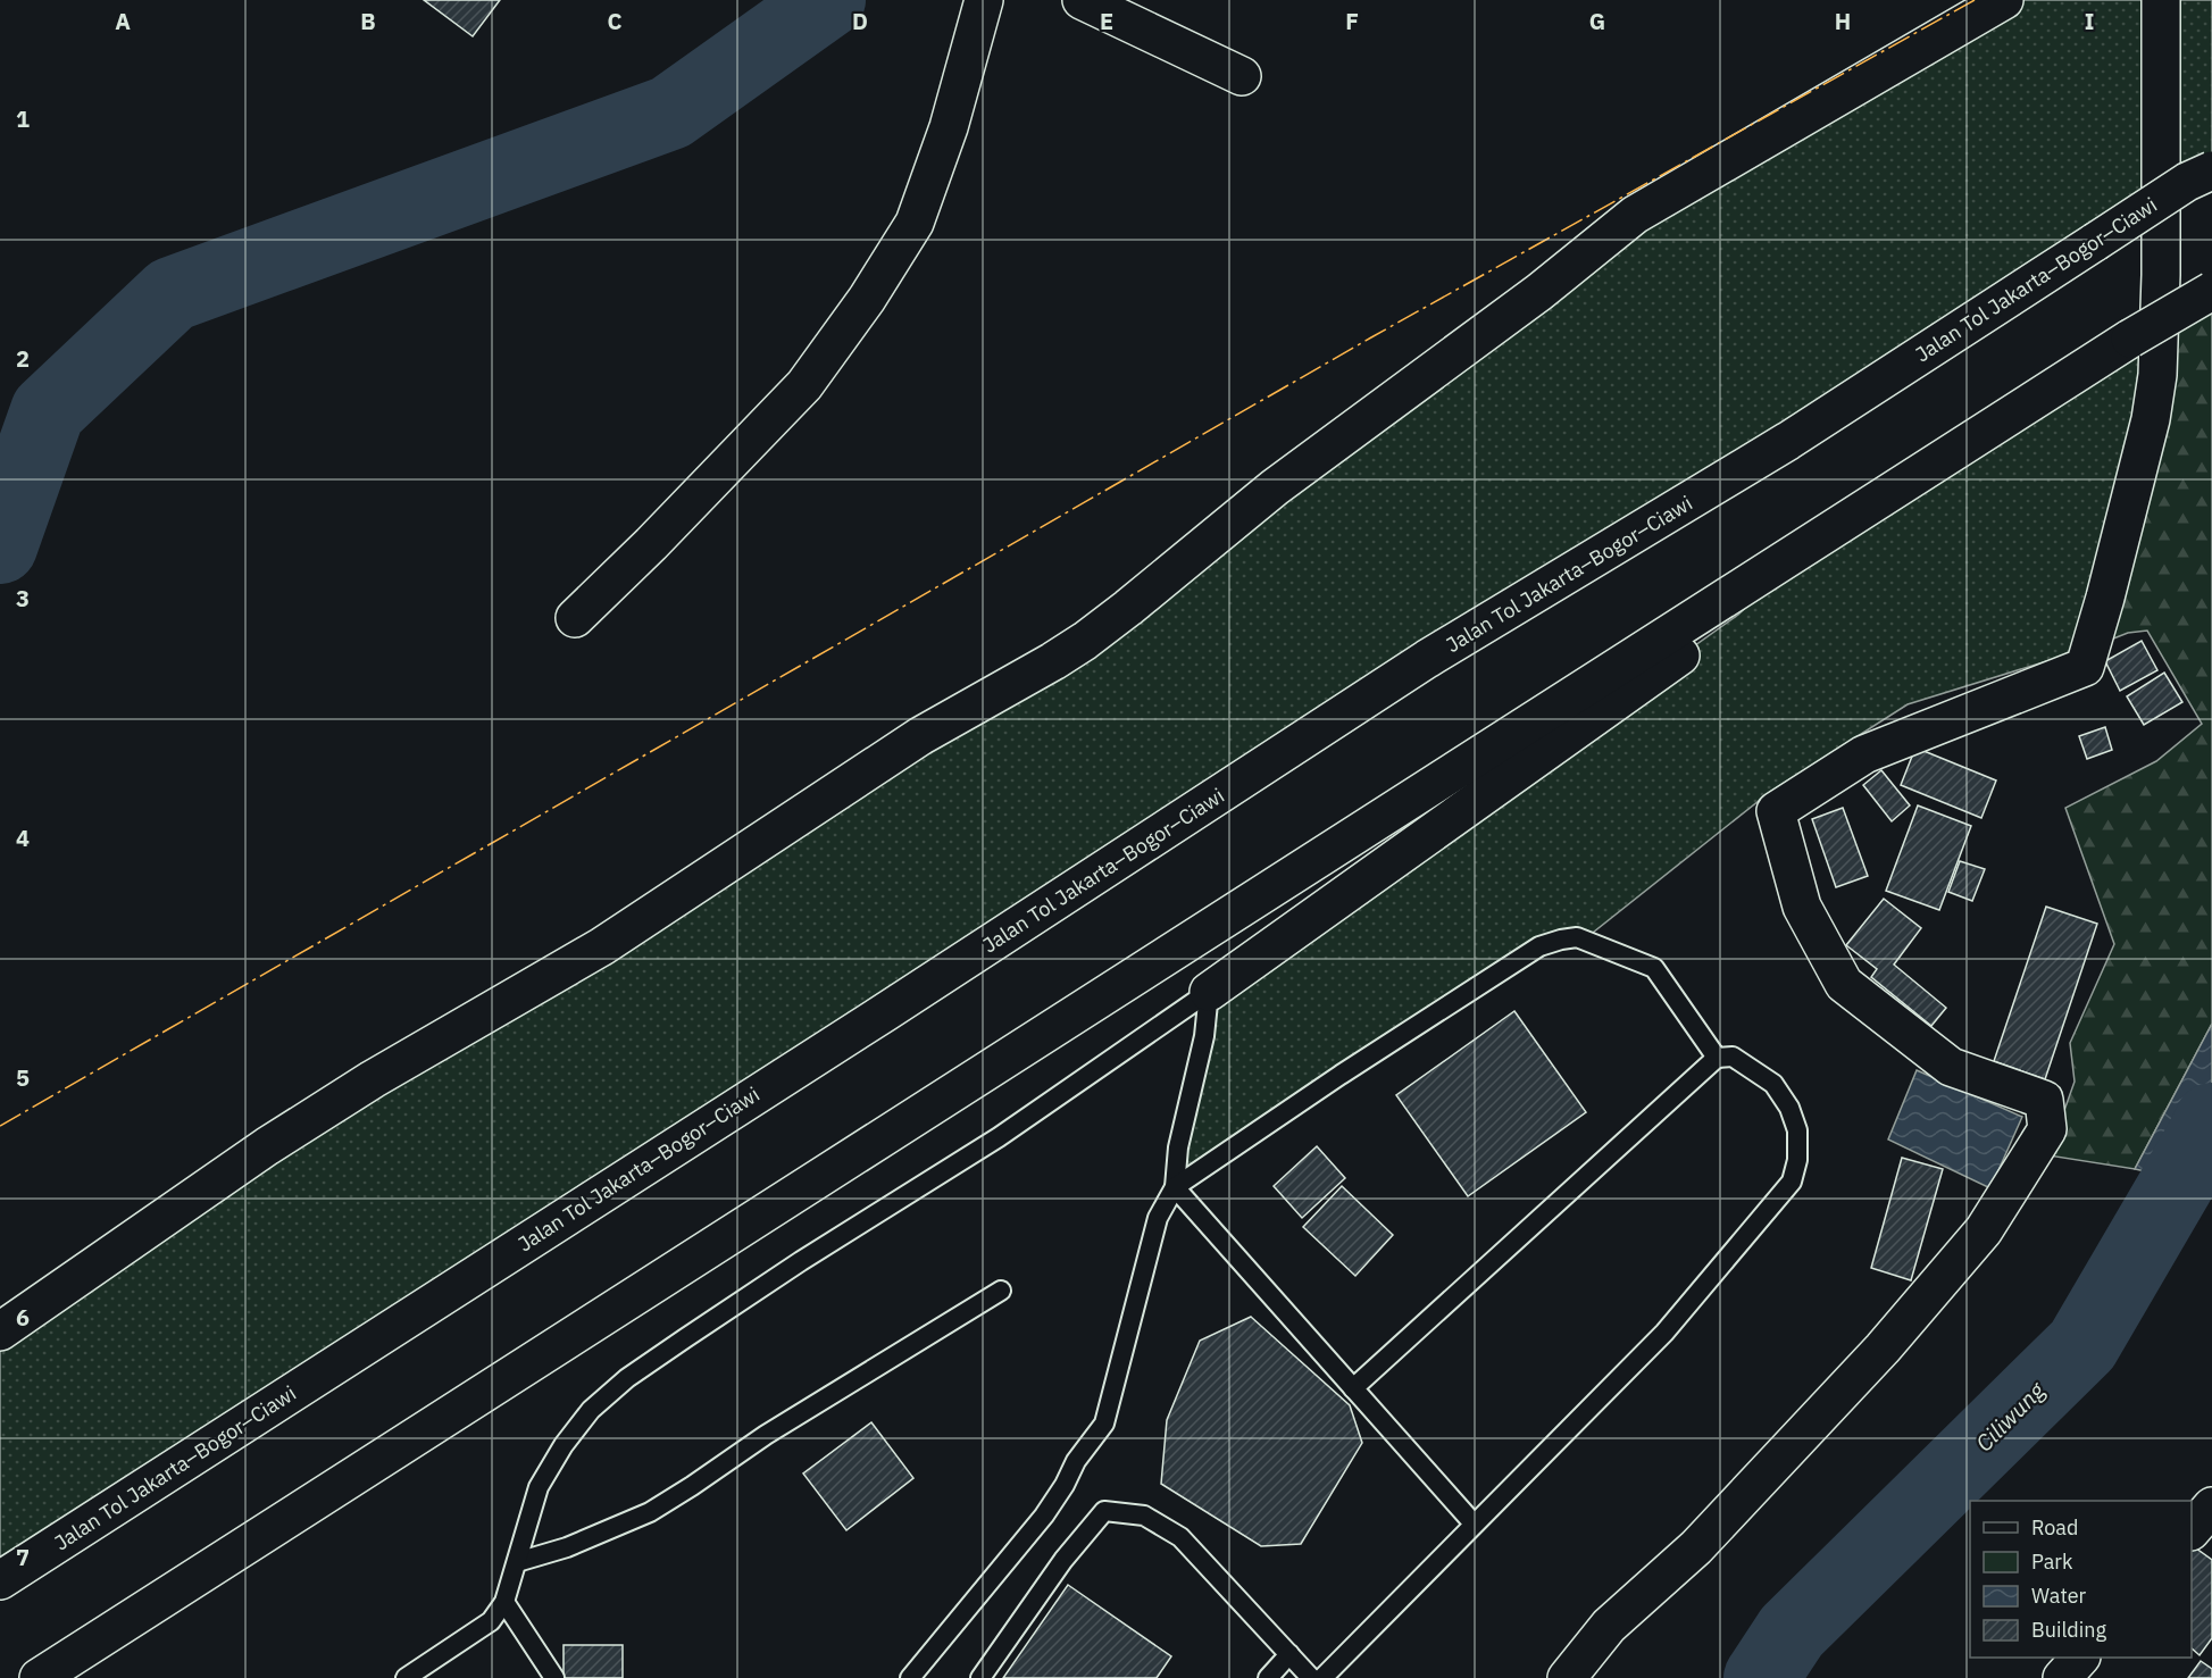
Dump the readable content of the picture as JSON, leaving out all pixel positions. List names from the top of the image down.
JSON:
{
  "streets": {
    "main road": ["Jalan Tol Jakarta–Bogor–Ciawi"]
  },
  "water": ["Ciliwung"],
  "legend": [
    "Road",
    "Park",
    "Water",
    "Building"
  ],
  "grid": {
    "columns": [
      "A",
      "B",
      "C",
      "D",
      "E",
      "F",
      "G",
      "H",
      "I"
    ],
    "rows": [
      "1",
      "2",
      "3",
      "4",
      "5",
      "6",
      "7"
    ]
  }
}
